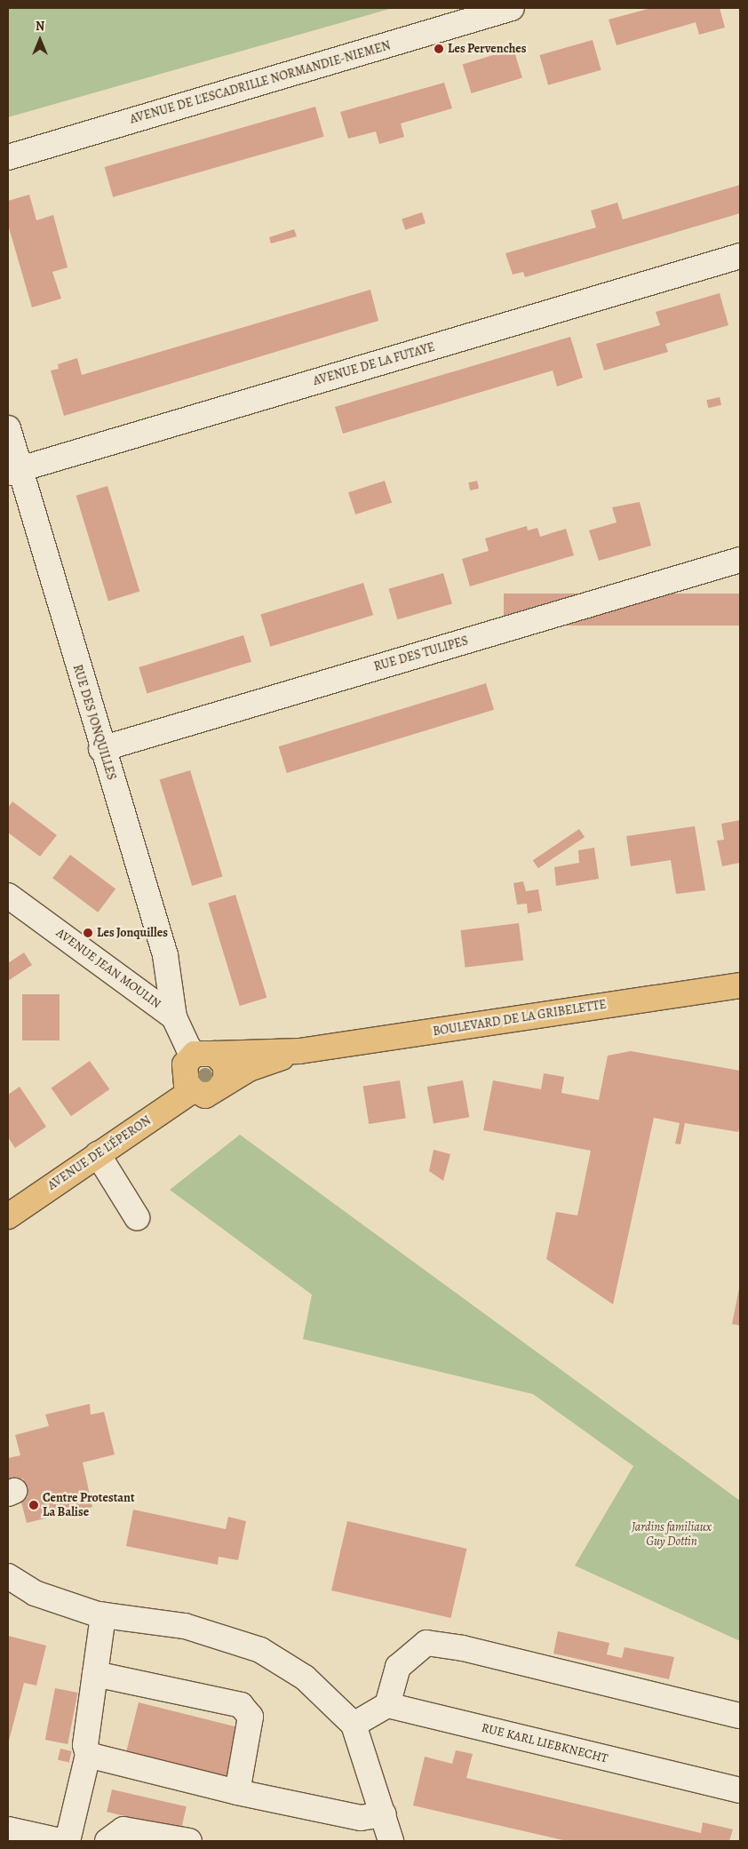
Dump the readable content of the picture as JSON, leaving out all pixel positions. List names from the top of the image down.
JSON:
{
  "streets": {
    "main road": ["BOULEVARD DE LA GRIBELETTE", "AVENUE DE L'ÉPERON"],
    "street": [
      "AVENUE DE L'ESCADRILLE NORMANDIE-NIEMEN",
      "AVENUE DE LA FUTAYE",
      "RUE DES TULIPES",
      "RUE DES JONQUILLES",
      "AVENUE JEAN MOULIN",
      "RUE KARL LIEBKNECHT"
    ]
  },
  "crossings": [
    ["AVENUE DE LA FUTAYE", "RUE DES JONQUILLES"],
    ["RUE DES TULIPES", "RUE DES JONQUILLES"],
    ["RUE DES JONQUILLES", "AVENUE JEAN MOULIN"],
    ["AVENUE JEAN MOULIN", "BOULEVARD DE LA GRIBELETTE"],
    ["AVENUE JEAN MOULIN", "AVENUE DE L'ÉPERON"],
    ["BOULEVARD DE LA GRIBELETTE", "AVENUE DE L'ÉPERON"]
  ],
  "parks": ["Jardins familiaux Guy Dottin"],
  "places": ["Les Pervenches", "Les Jonquilles", "Centre Protestant La Balise"],
  "north": "top"
}
